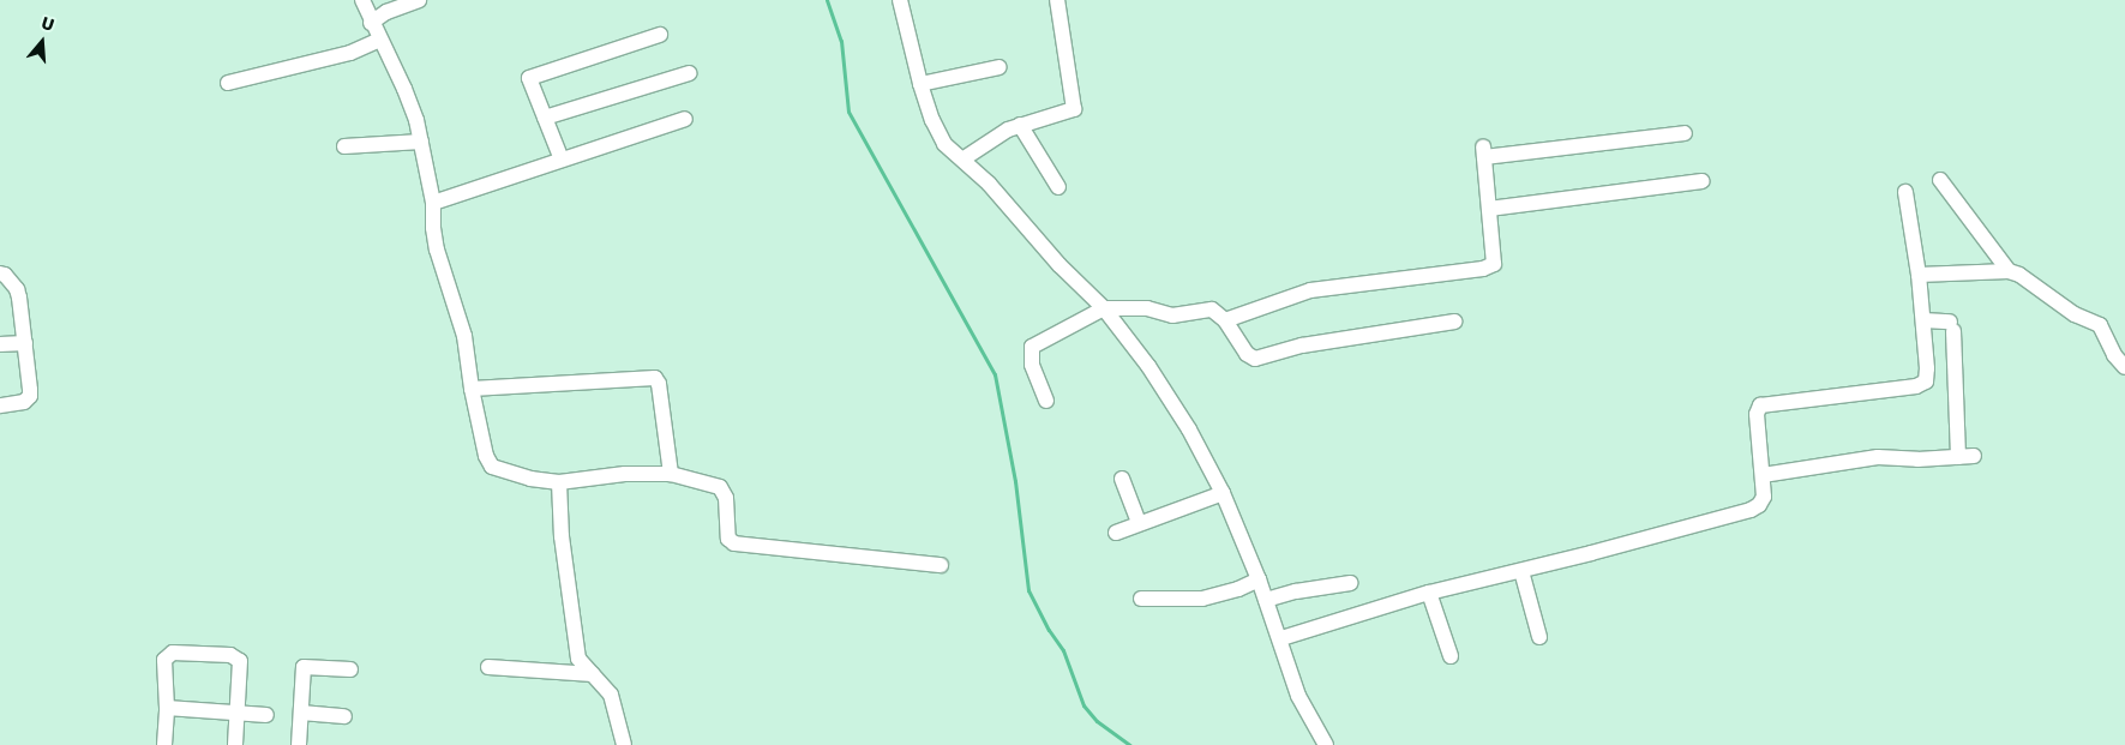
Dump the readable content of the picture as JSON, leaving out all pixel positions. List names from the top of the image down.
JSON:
{
  "north": "top"
}
